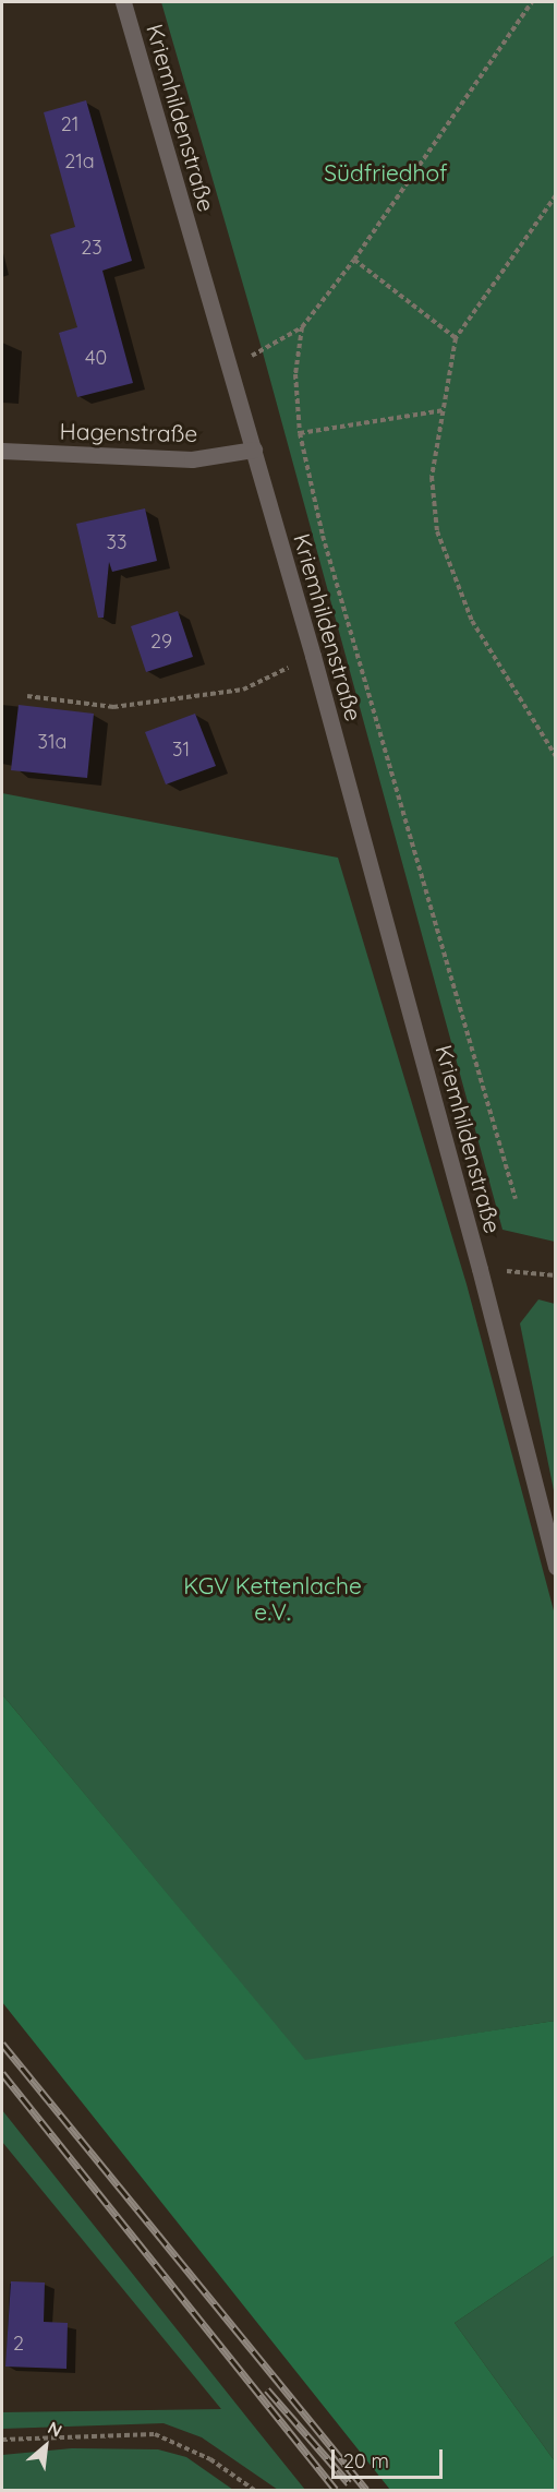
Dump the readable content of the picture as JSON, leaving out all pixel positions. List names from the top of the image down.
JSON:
{
  "streets": {
    "street": ["Kriemhildenstraße", "Hagenstraße"]
  },
  "crossings": [
    ["Kriemhildenstraße", "Hagenstraße"]
  ],
  "parks": ["Südfriedhof", "KGV Kettenlache e.V."],
  "house_numbers": [
    "21",
    "21a",
    "23",
    "40",
    "33",
    "29",
    "31a",
    "31",
    "2"
  ],
  "scale_bar": "20 m",
  "north": "top right"
}
